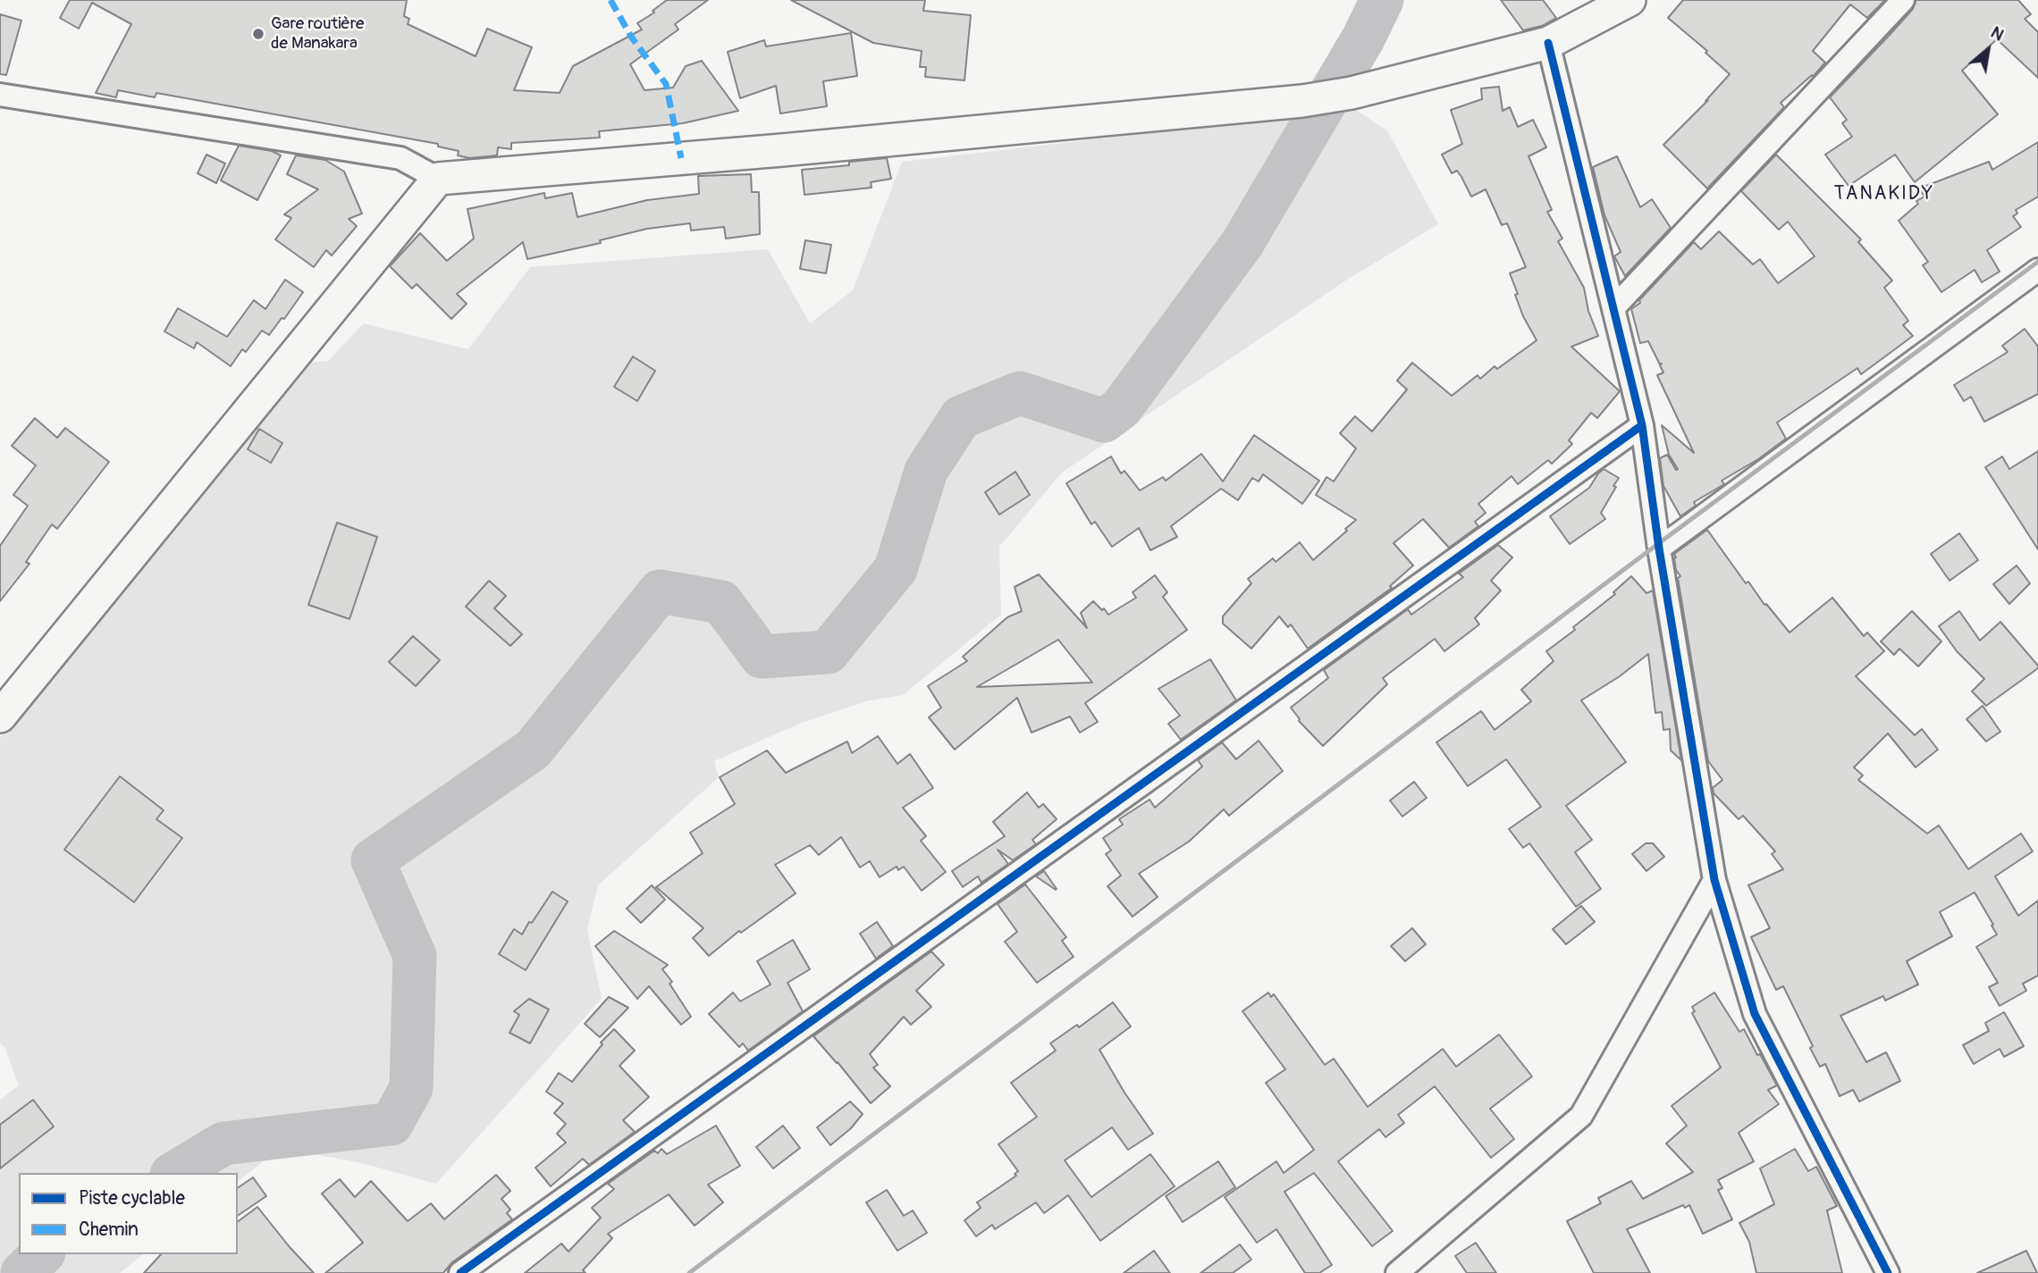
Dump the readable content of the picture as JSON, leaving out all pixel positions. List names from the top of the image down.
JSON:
{
  "districts": ["TANAKIDY"],
  "places": ["Gare routière de Manakara"],
  "legend": ["Piste cyclable", "Chemin"],
  "north": "top right"
}
